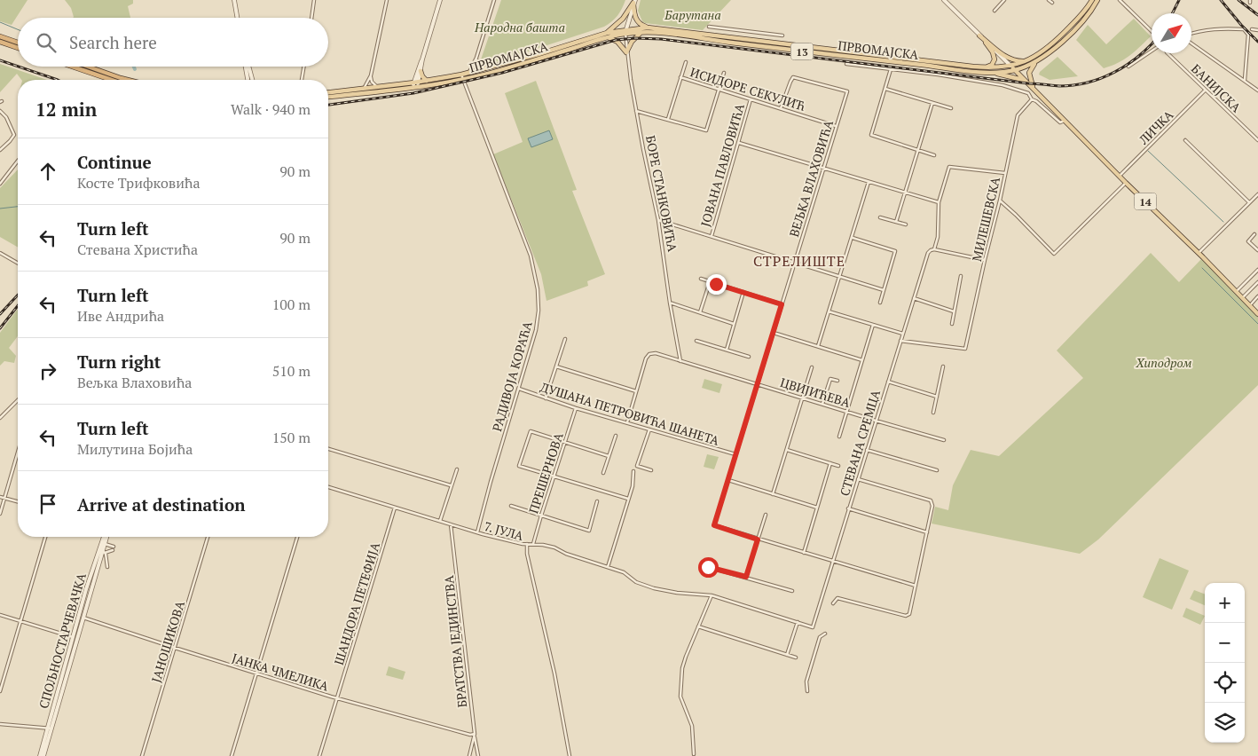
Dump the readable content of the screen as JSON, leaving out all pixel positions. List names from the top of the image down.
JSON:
{
  "streets": {
    "main road": ["ПРВОМАЈСКА", "13", "14"],
    "street": [
      "БАНИЈСКА",
      "ИСИДОРЕ СЕКУЛИЋ",
      "ЛИЧКА",
      "ЈОВАНА ПАВЛОВИЋА",
      "ВЕЉКА ВЛАХОВИЋА",
      "БОРЕ СТАНКОВИЋА",
      "МИЛЕШЕВСКА",
      "РАДИВОЈА КОРАЋА",
      "ЦВИЈИЋЕВА",
      "ДУШАНА ПЕТРОВИЋА ШАНЕТА",
      "СТЕВАНА СРЕМЦА",
      "ПРЕШЕРНОВА",
      "7. ЈУЛА",
      "ШАНДОРА ПЕТЕФИЈА",
      "СПОЉНОСТАРЧЕВАЧКА",
      "ЈАНОШИКОВА",
      "БРАТСТВА ЈЕДИНСТВА",
      "ЈАНКА ЧМЕЛИКА"
    ]
  },
  "crossings": [
    ["ПРВОМАЈСКА", "13"],
    ["ПРВОМАЈСКА", "БОРЕ СТАНКОВИЋА"],
    ["ПРВОМАЈСКА", "14"],
    ["ПРВОМАЈСКА", "РАДИВОЈА КОРАЋА"],
    ["13", "14"],
    ["БАНИЈСКА", "ЛИЧКА"],
    ["ИСИДОРЕ СЕКУЛИЋ", "ЈОВАНА ПАВЛОВИЋА"],
    ["ИСИДОРЕ СЕКУЛИЋ", "ВЕЉКА ВЛАХОВИЋА"],
    ["ЛИЧКА", "14"],
    ["ВЕЉКА ВЛАХОВИЋА", "ЦВИЈИЋЕВА"],
    ["ВЕЉКА ВЛАХОВИЋА", "ДУШАНА ПЕТРОВИЋА ШАНЕТА"],
    ["БОРЕ СТАНКОВИЋА", "ЦВИЈИЋЕВА"],
    ["МИЛЕШЕВСКА", "СТЕВАНА СРЕМЦА"],
    ["РАДИВОЈА КОРАЋА", "ДУШАНА ПЕТРОВИЋА ШАНЕТА"],
    ["РАДИВОЈА КОРАЋА", "7. ЈУЛА"],
    ["ЦВИЈИЋЕВА", "СТЕВАНА СРЕМЦА"],
    ["ДУШАНА ПЕТРОВИЋА ШАНЕТА", "ПРЕШЕРНОВА"],
    ["7. ЈУЛА", "ШАНДОРА ПЕТЕФИЈА"],
    ["7. ЈУЛА", "БРАТСТВА ЈЕДИНСТВА"],
    ["ШАНДОРА ПЕТЕФИЈА", "ЈАНКА ЧМЕЛИКА"],
    ["СПОЉНОСТАРЧЕВАЧКА", "ЈАНКА ЧМЕЛИКА"],
    ["ЈАНОШИКОВА", "ЈАНКА ЧМЕЛИКА"],
    ["БРАТСТВА ЈЕДИНСТВА", "ЈАНКА ЧМЕЛИКА"]
  ],
  "districts": ["СТРЕЛИШТЕ"],
  "parks": ["Барутана", "Народна башта", "Хиподром"],
  "north": "top right",
  "page": {
    "search": "Search here",
    "heading": ["12 min", "Walk · 940 m"],
    "list": [
      ["Continue", "Косте Трифковића", "90 m"],
      ["Turn left", "Стевана Христића", "90 m"],
      ["Turn left", "Иве Андрића", "100 m"],
      ["Turn right", "Вељка Влаховића", "510 m"],
      ["Turn left", "Милутина Бојића", "150 m"],
      "Arrive at destination"
    ],
    "map_buttons": ["+", "−"]
  }
}
